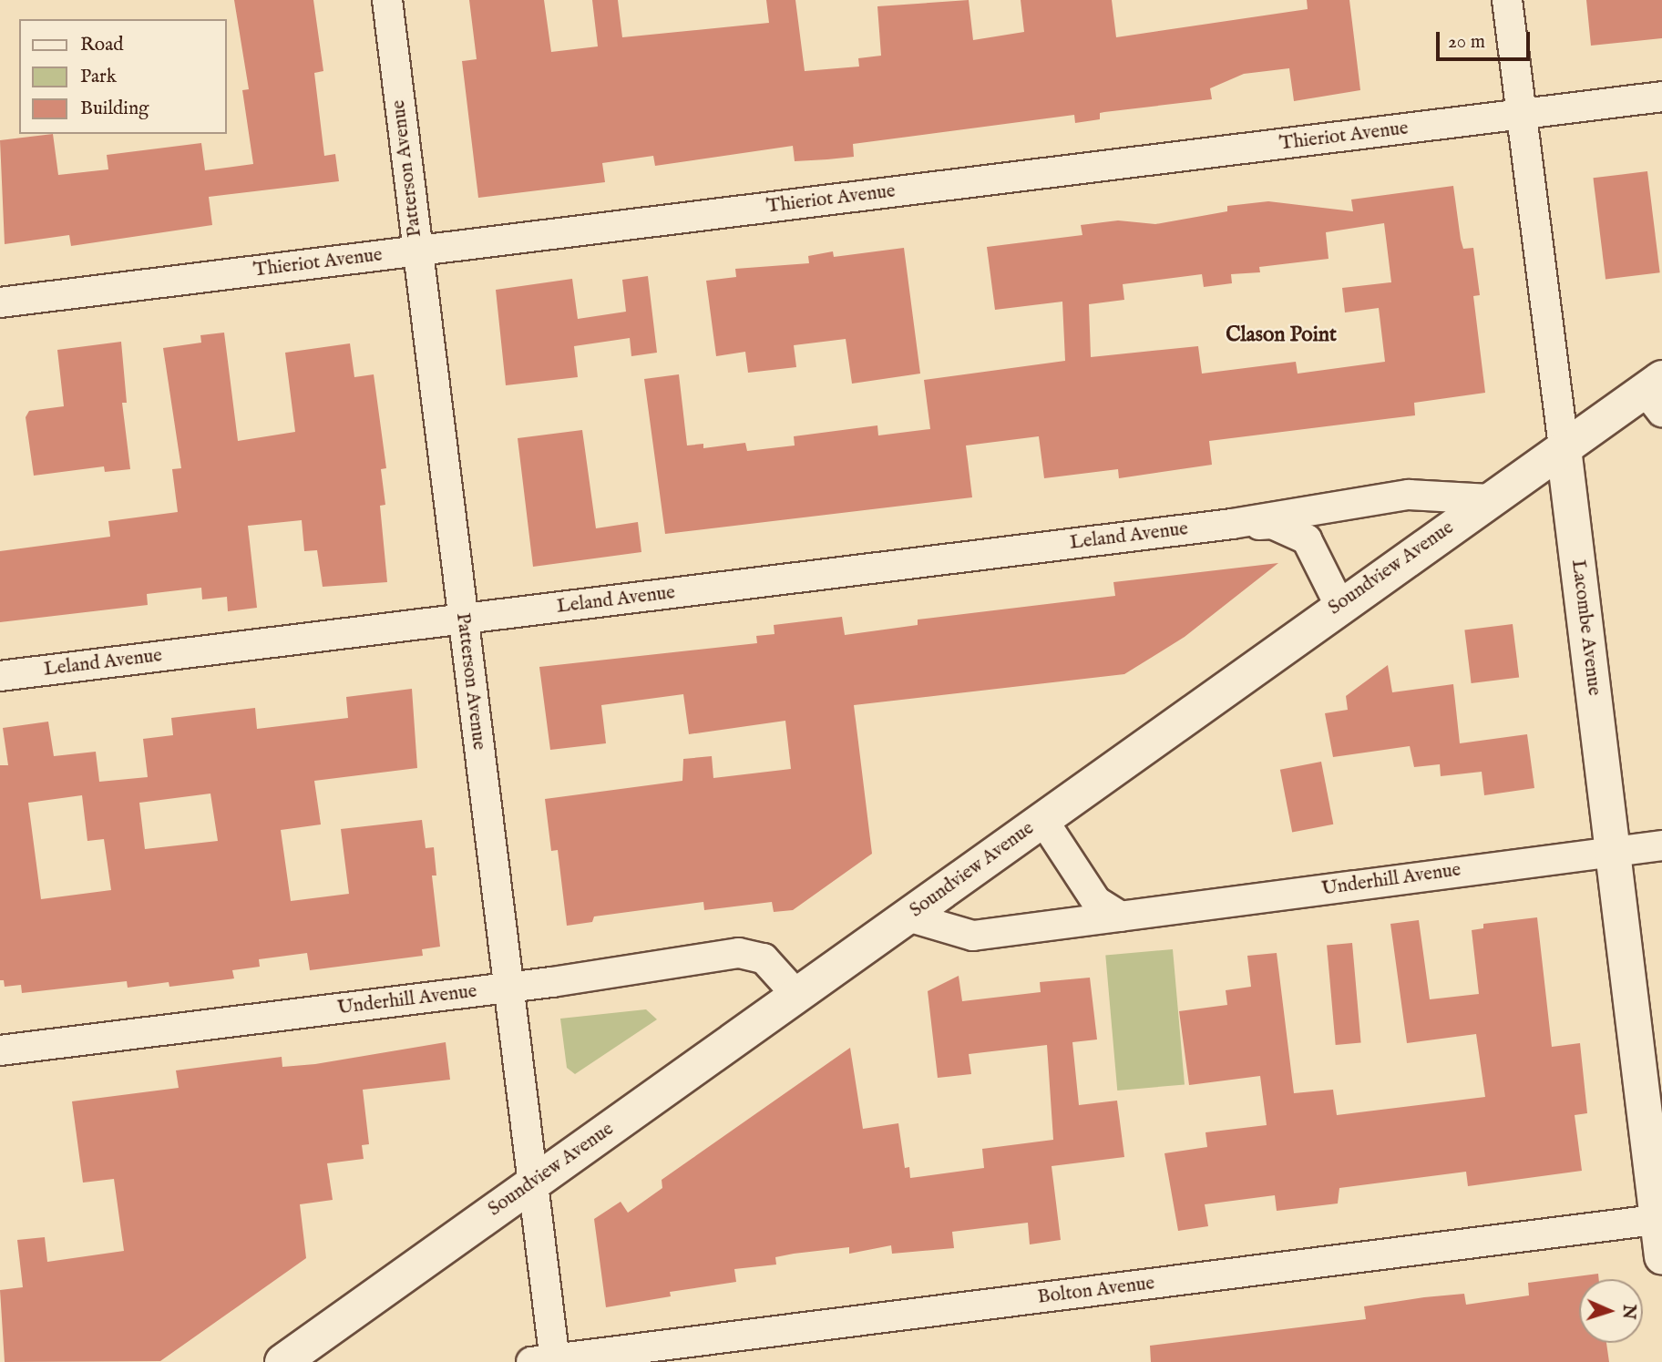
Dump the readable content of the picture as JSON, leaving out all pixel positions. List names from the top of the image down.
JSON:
{
  "streets": {
    "main road": ["Soundview Avenue", "Lacombe Avenue"],
    "street": [
      "Thieriot Avenue",
      "Patterson Avenue",
      "Leland Avenue",
      "Underhill Avenue",
      "Bolton Avenue"
    ]
  },
  "crossings": [
    ["Thieriot Avenue", "Patterson Avenue"],
    ["Thieriot Avenue", "Lacombe Avenue"],
    ["Patterson Avenue", "Leland Avenue"],
    ["Patterson Avenue", "Soundview Avenue"],
    ["Patterson Avenue", "Underhill Avenue"],
    ["Patterson Avenue", "Bolton Avenue"],
    ["Leland Avenue", "Soundview Avenue"],
    ["Soundview Avenue", "Lacombe Avenue"],
    ["Soundview Avenue", "Underhill Avenue"],
    ["Lacombe Avenue", "Underhill Avenue"],
    ["Lacombe Avenue", "Bolton Avenue"]
  ],
  "districts": ["Clason Point"],
  "legend": ["Road", "Park", "Building"],
  "scale_bar": "20 m",
  "north": "right"
}
